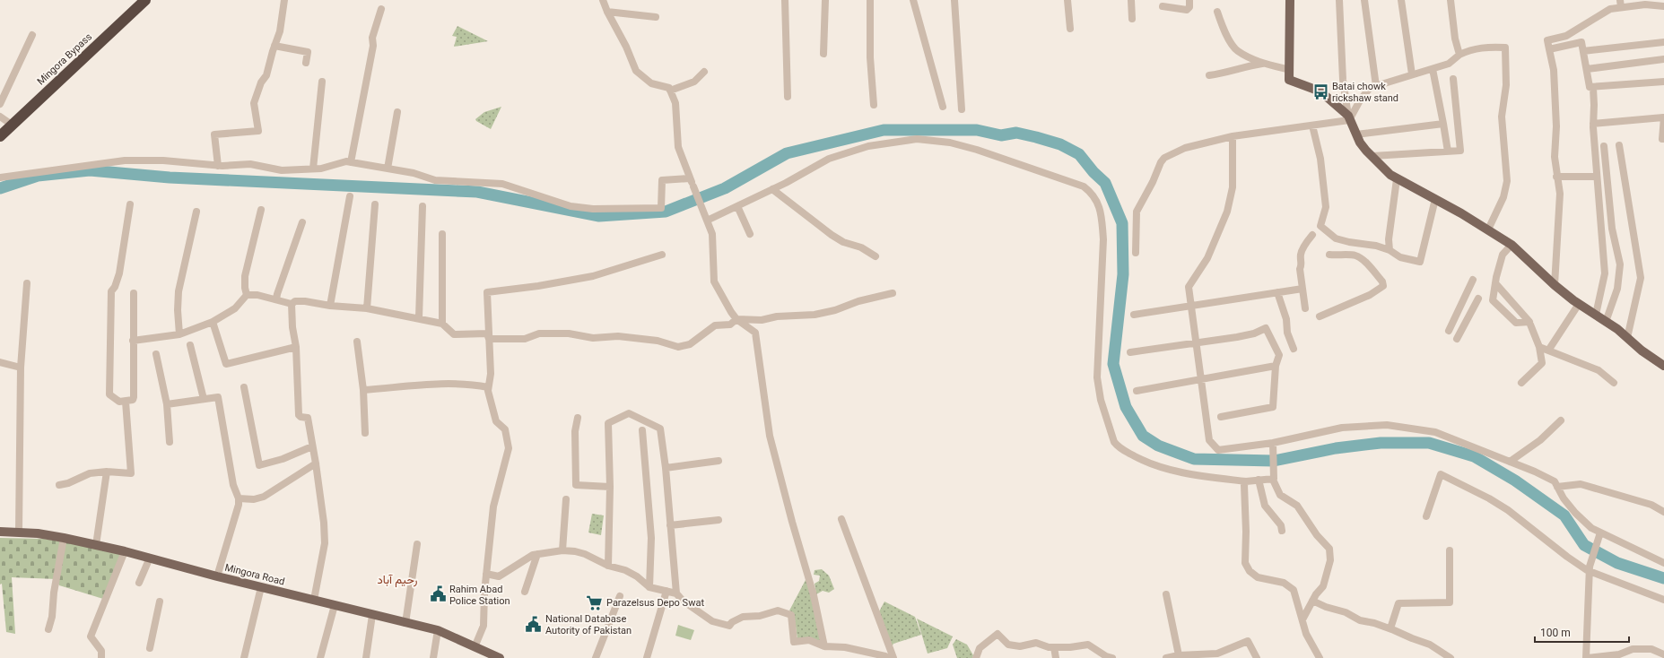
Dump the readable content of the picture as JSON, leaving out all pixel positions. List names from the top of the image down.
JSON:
{
  "streets": {
    "highway": ["Mingora Bypass"],
    "main road": ["Mingora Road"]
  },
  "districts": ["رحیم آباد"],
  "places": {
    "bus stop": ["Batai chowk rickshaw stand"],
    "public building": ["Rahim Abad Police Station", "National Database Autority of Pakistan"],
    "supermarket": ["Parazelsus Depo Swat"]
  },
  "scale_bar": "100 m"
}
